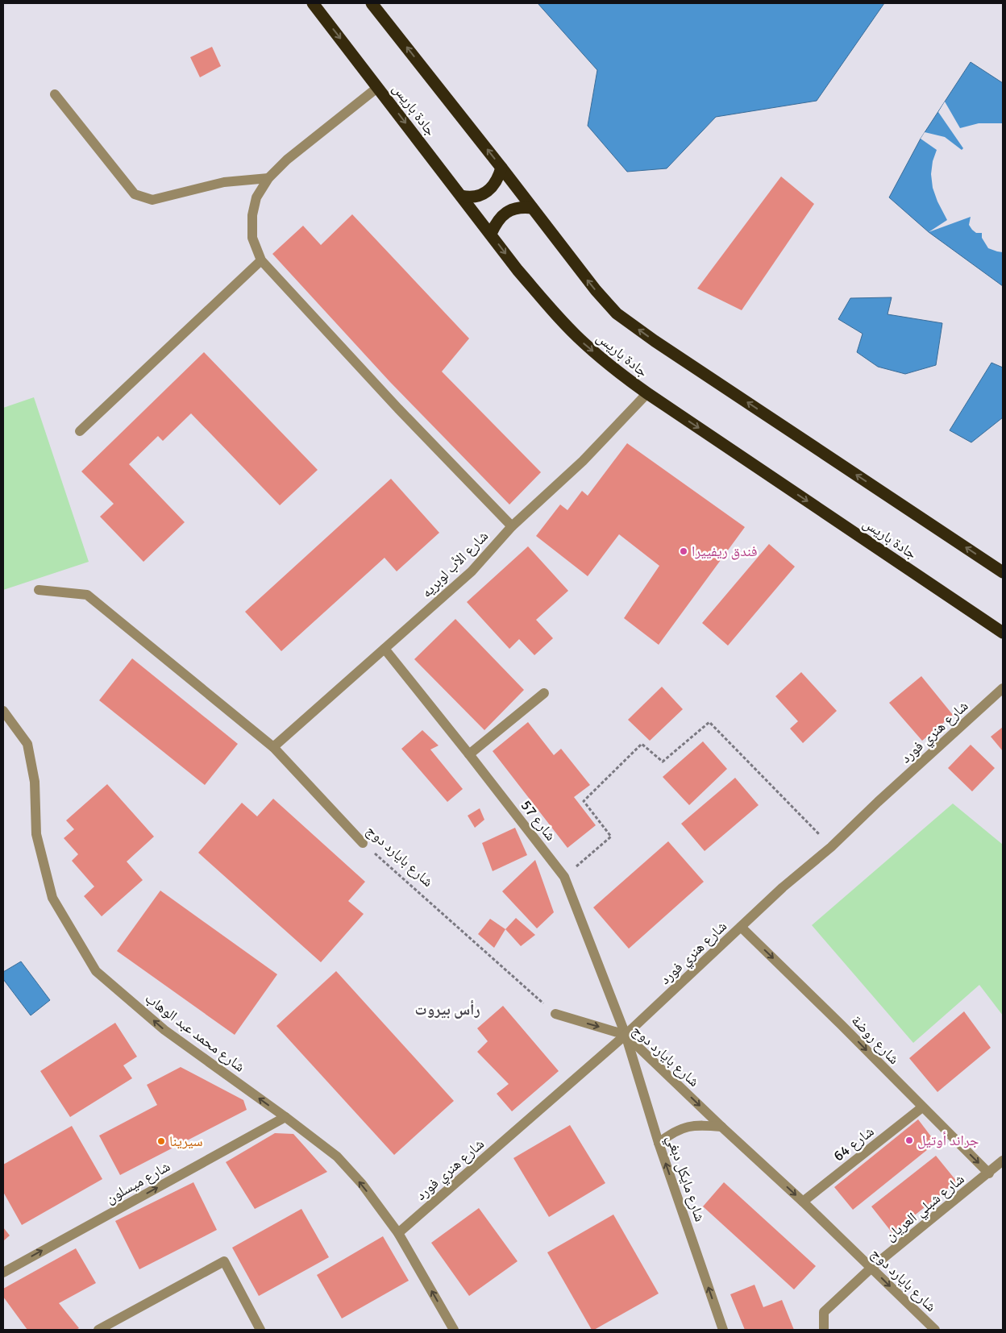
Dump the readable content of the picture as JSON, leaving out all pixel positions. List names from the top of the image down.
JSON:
{
  "streets": {
    "highway": ["جادة باريس"],
    "street": [
      "شارع الأب لوبريه",
      "شارع هنري فورد",
      "شارع 57",
      "شارع بايارد دوج",
      "شارع محمد عبد الوهاب",
      "شارع روضة",
      "شارع 64",
      "شارع مايكل دبغي",
      "شارع ميسلون",
      "شارع شبلي العريان"
    ]
  },
  "crossings": [
    ["جادة باريس", "شارع الأب لوبريه"],
    ["شارع الأب لوبريه", "شارع 57"],
    ["شارع الأب لوبريه", "شارع بايارد دوج"],
    ["شارع هنري فورد", "شارع 57"],
    ["شارع هنري فورد", "شارع بايارد دوج"],
    ["شارع هنري فورد", "شارع محمد عبد الوهاب"],
    ["شارع هنري فورد", "شارع روضة"],
    ["شارع هنري فورد", "شارع مايكل دبغي"],
    ["شارع 57", "شارع بايارد دوج"],
    ["شارع 57", "شارع مايكل دبغي"],
    ["شارع بايارد دوج", "شارع 64"],
    ["شارع بايارد دوج", "شارع مايكل دبغي"],
    ["شارع بايارد دوج", "شارع شبلي العريان"],
    ["شارع محمد عبد الوهاب", "شارع ميسلون"],
    ["شارع روضة", "شارع 64"],
    ["شارع روضة", "شارع شبلي العريان"]
  ],
  "one_way": [
    "شارع محمد عبد الوهاب",
    "شارع روضة",
    "شارع مايكل دبغي",
    "شارع ميسلون"
  ],
  "districts": ["رأس بيروت"],
  "places": ["فندق ريفييرا", "جراند أوتيل", "سيرينا"]
}
